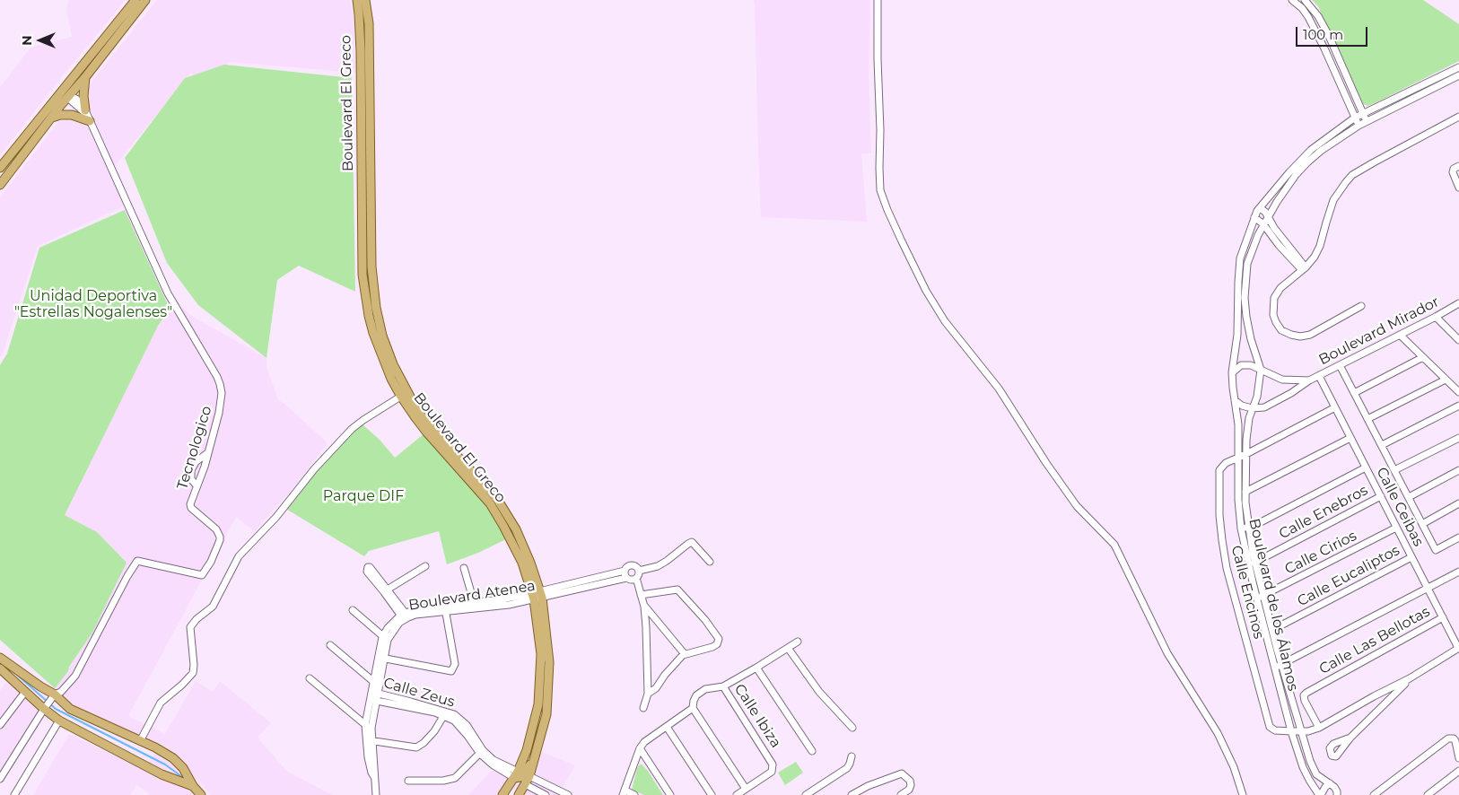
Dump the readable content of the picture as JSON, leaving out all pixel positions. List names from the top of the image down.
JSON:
{
  "streets": {
    "main road": ["Boulevard El Greco"],
    "street": [
      "Boulevard Mirador",
      "Tecnologico",
      "Calle Ceibas",
      "Calle Enebros",
      "Calle Cirios",
      "Calle Eucaliptos",
      "Calle Encinos",
      "Boulevard Atenea",
      "Boulevard de los Álamos",
      "Calle Las Bellotas",
      "Calle Zeus",
      "Calle Ibiza"
    ]
  },
  "crossings": [
    ["Boulevard El Greco", "Boulevard Atenea"],
    ["Boulevard El Greco", "Calle Zeus"],
    ["Boulevard Mirador", "Calle Ceibas"],
    ["Boulevard Mirador", "Boulevard de los Álamos"],
    ["Calle Ceibas", "Calle Enebros"],
    ["Calle Ceibas", "Calle Cirios"],
    ["Calle Ceibas", "Calle Eucaliptos"],
    ["Calle Ceibas", "Calle Encinos"],
    ["Calle Ceibas", "Calle Las Bellotas"],
    ["Calle Enebros", "Boulevard de los Álamos"],
    ["Calle Cirios", "Boulevard de los Álamos"],
    ["Calle Eucaliptos", "Boulevard de los Álamos"],
    ["Calle Encinos", "Boulevard de los Álamos"],
    ["Boulevard Atenea", "Calle Zeus"]
  ],
  "parks": ["Unidad Deportiva \"Estrellas Nogalenses\"", "Parque DIF"],
  "scale_bar": "100 m",
  "north": "left"
}
